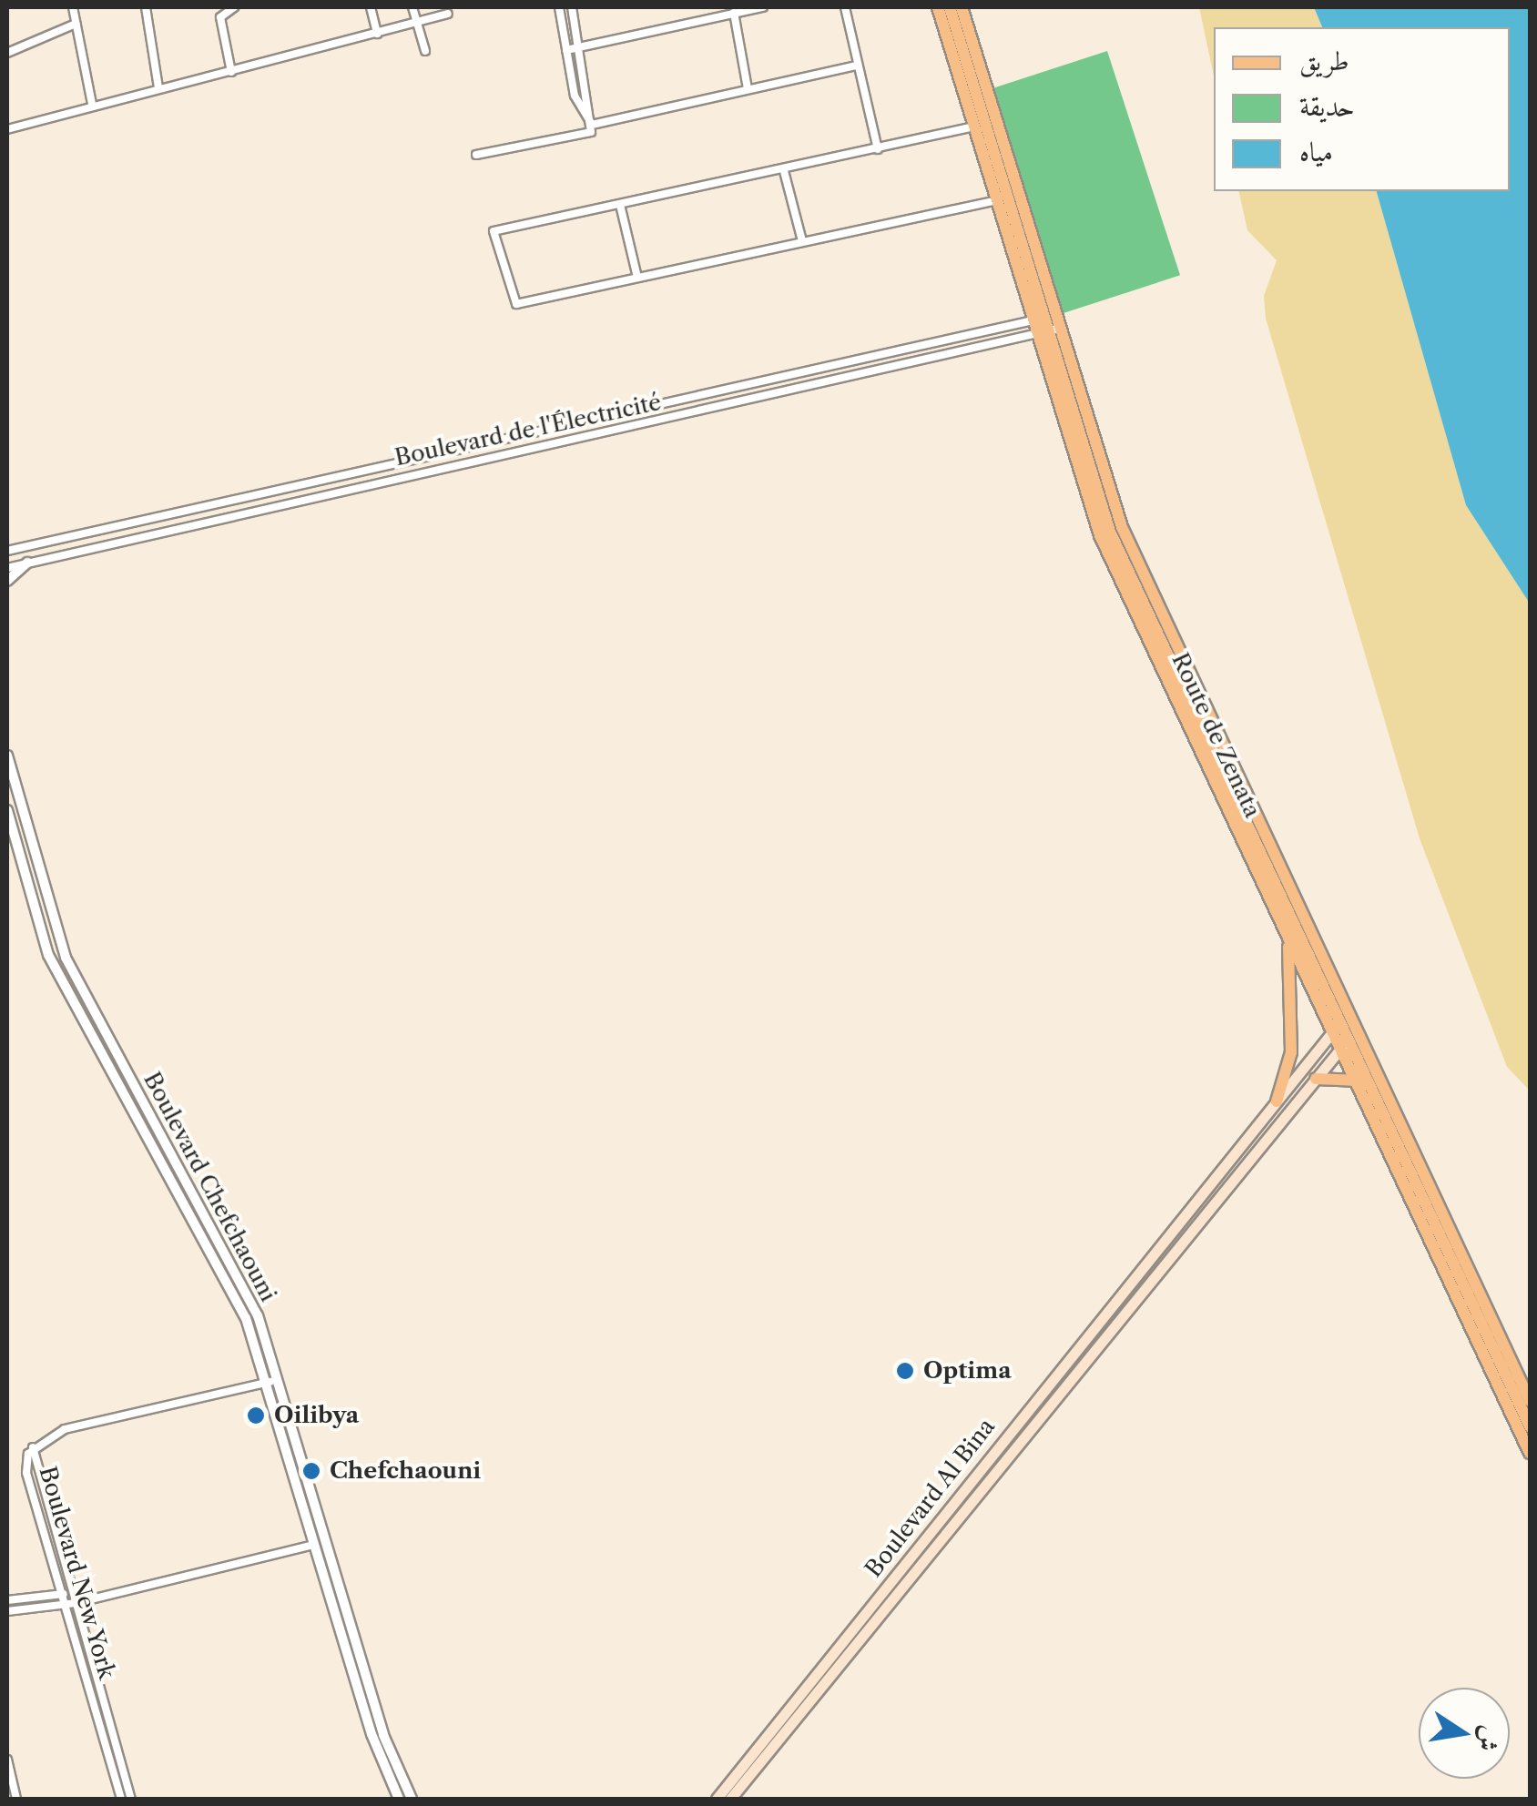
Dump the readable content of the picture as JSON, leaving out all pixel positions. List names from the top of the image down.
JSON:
{
  "streets": {
    "main road": ["Route de Zenata", "Boulevard Al Bina"],
    "street": ["Boulevard de l'Électricité", "Boulevard Chefchaouni", "Boulevard New York"]
  },
  "crossings": [
    ["Boulevard de l'Électricité", "Route de Zenata"],
    ["Route de Zenata", "Boulevard Al Bina"]
  ],
  "places": ["Optima", "Oilibya", "Chefchaouni"],
  "legend": ["طريق", "حديقة", "مياه"],
  "north": "right"
}
